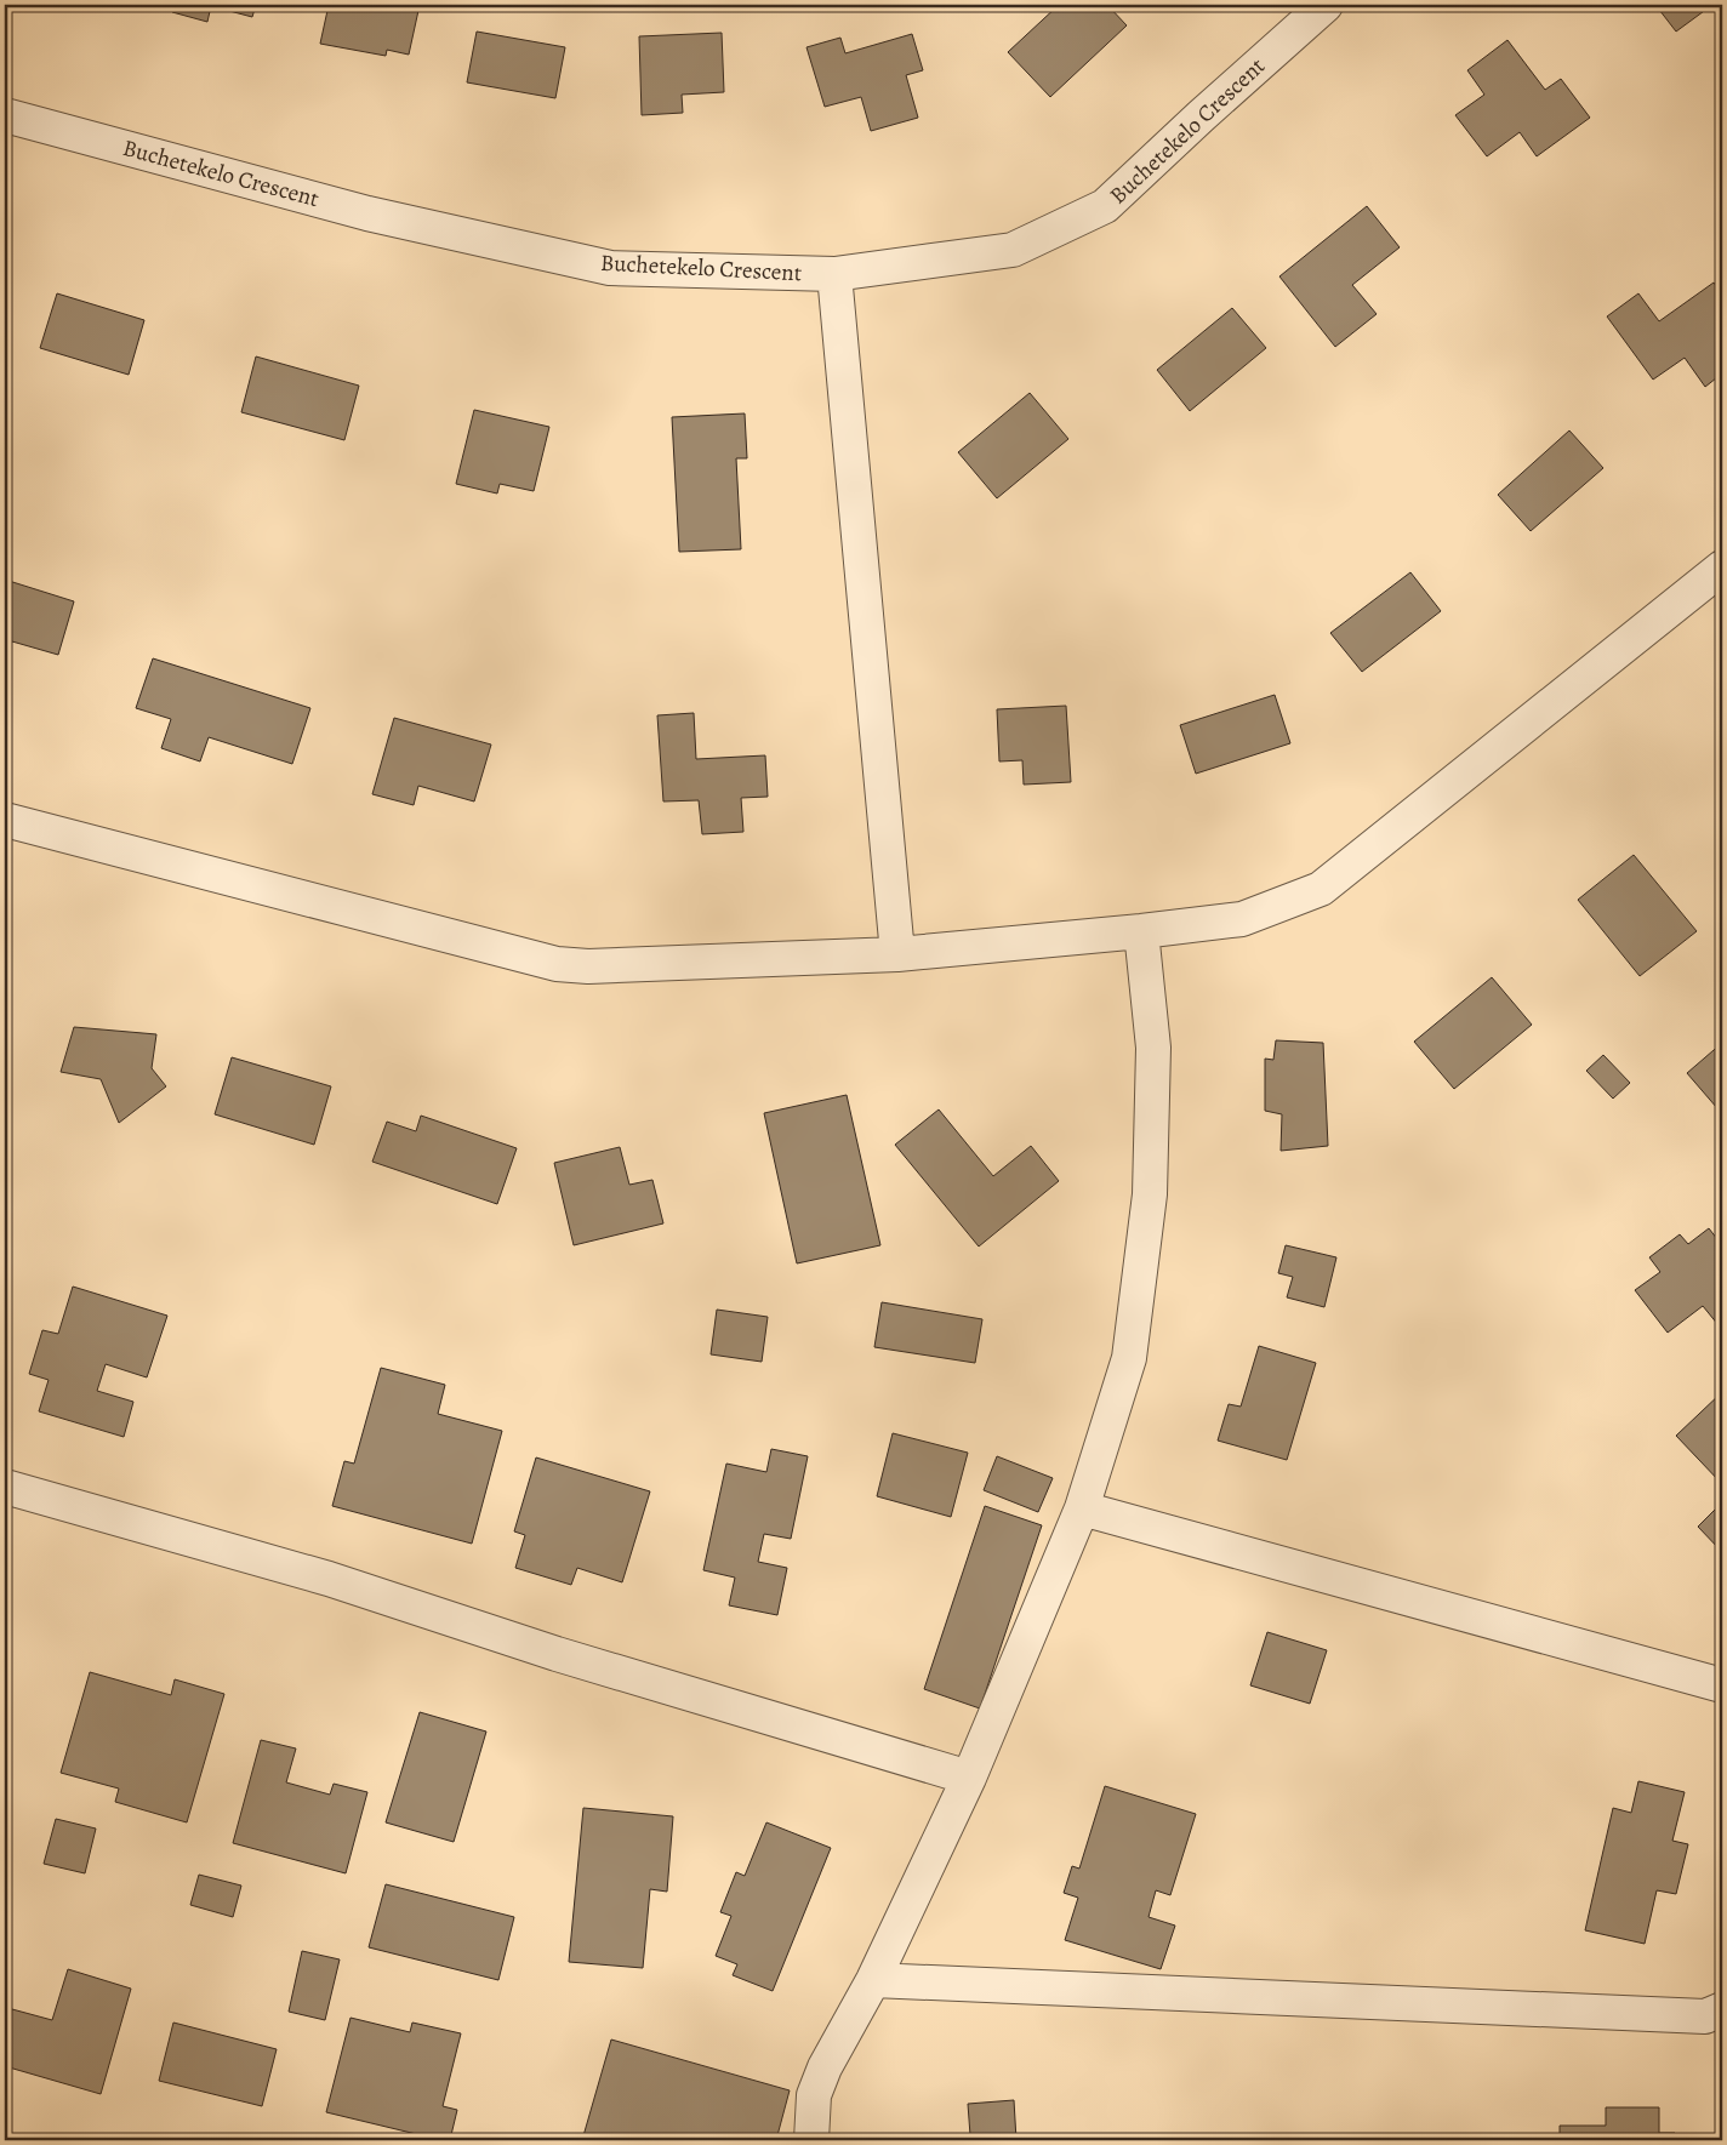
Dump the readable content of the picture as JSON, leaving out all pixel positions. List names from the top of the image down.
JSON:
{
  "streets": {
    "street": ["Buchetekelo Crescent"]
  }
}
